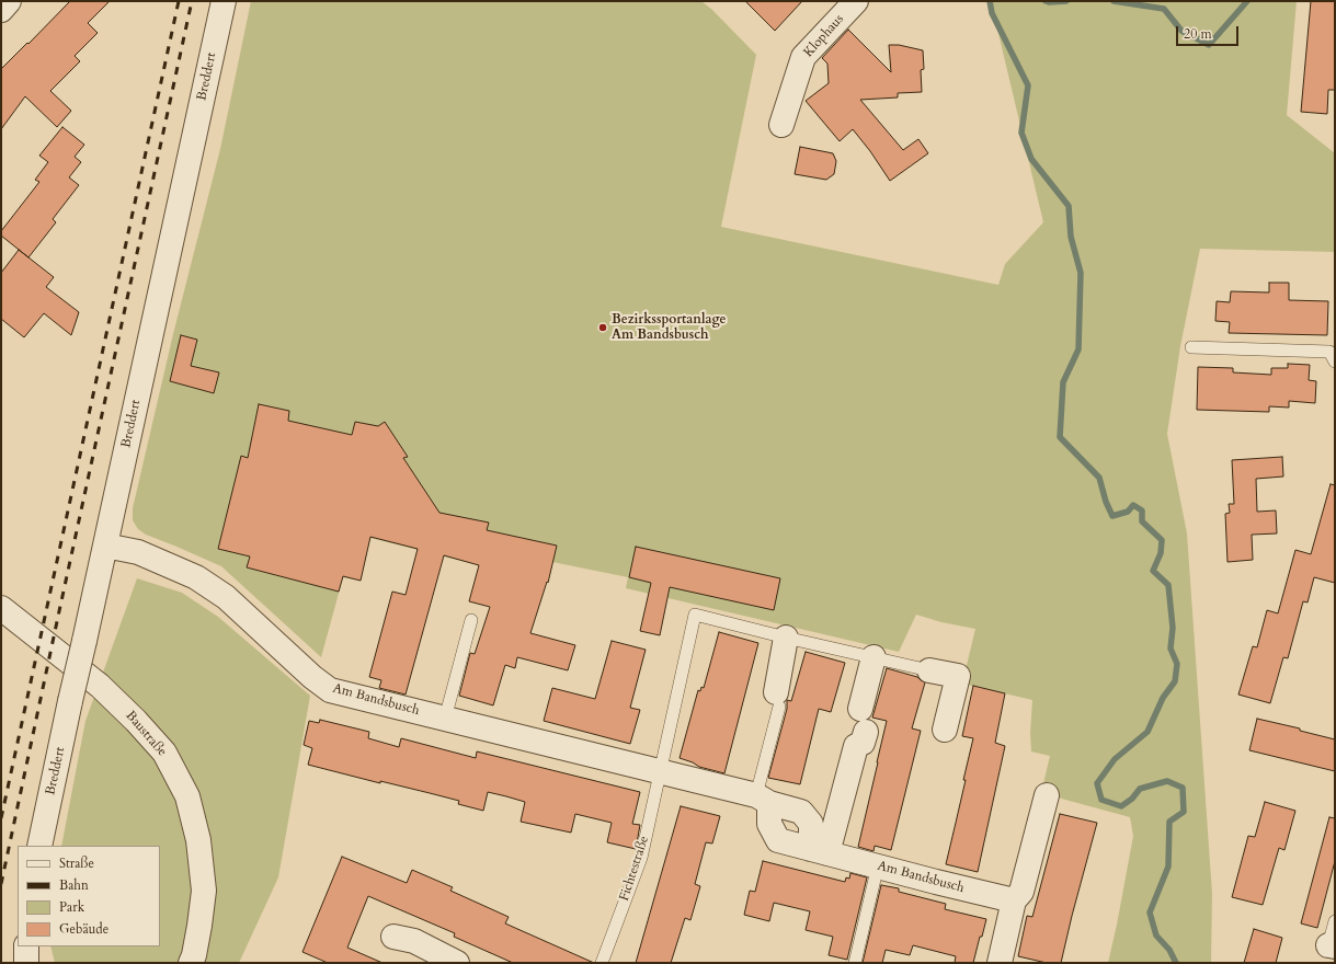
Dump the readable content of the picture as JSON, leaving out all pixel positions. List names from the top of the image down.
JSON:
{
  "streets": {
    "street": [
      "Klophaus",
      "Breddert",
      "Am Bandsbusch",
      "Baustraße"
    ],
    "lane": ["Fichtestraße"]
  },
  "crossings": [
    ["Breddert", "Am Bandsbusch"],
    ["Am Bandsbusch", "Fichtestraße"]
  ],
  "places": ["Bezirkssportanlage Am Bandsbusch"],
  "legend": [
    "Straße",
    "Bahn",
    "Park",
    "Gebäude"
  ],
  "scale_bar": "20 m"
}
